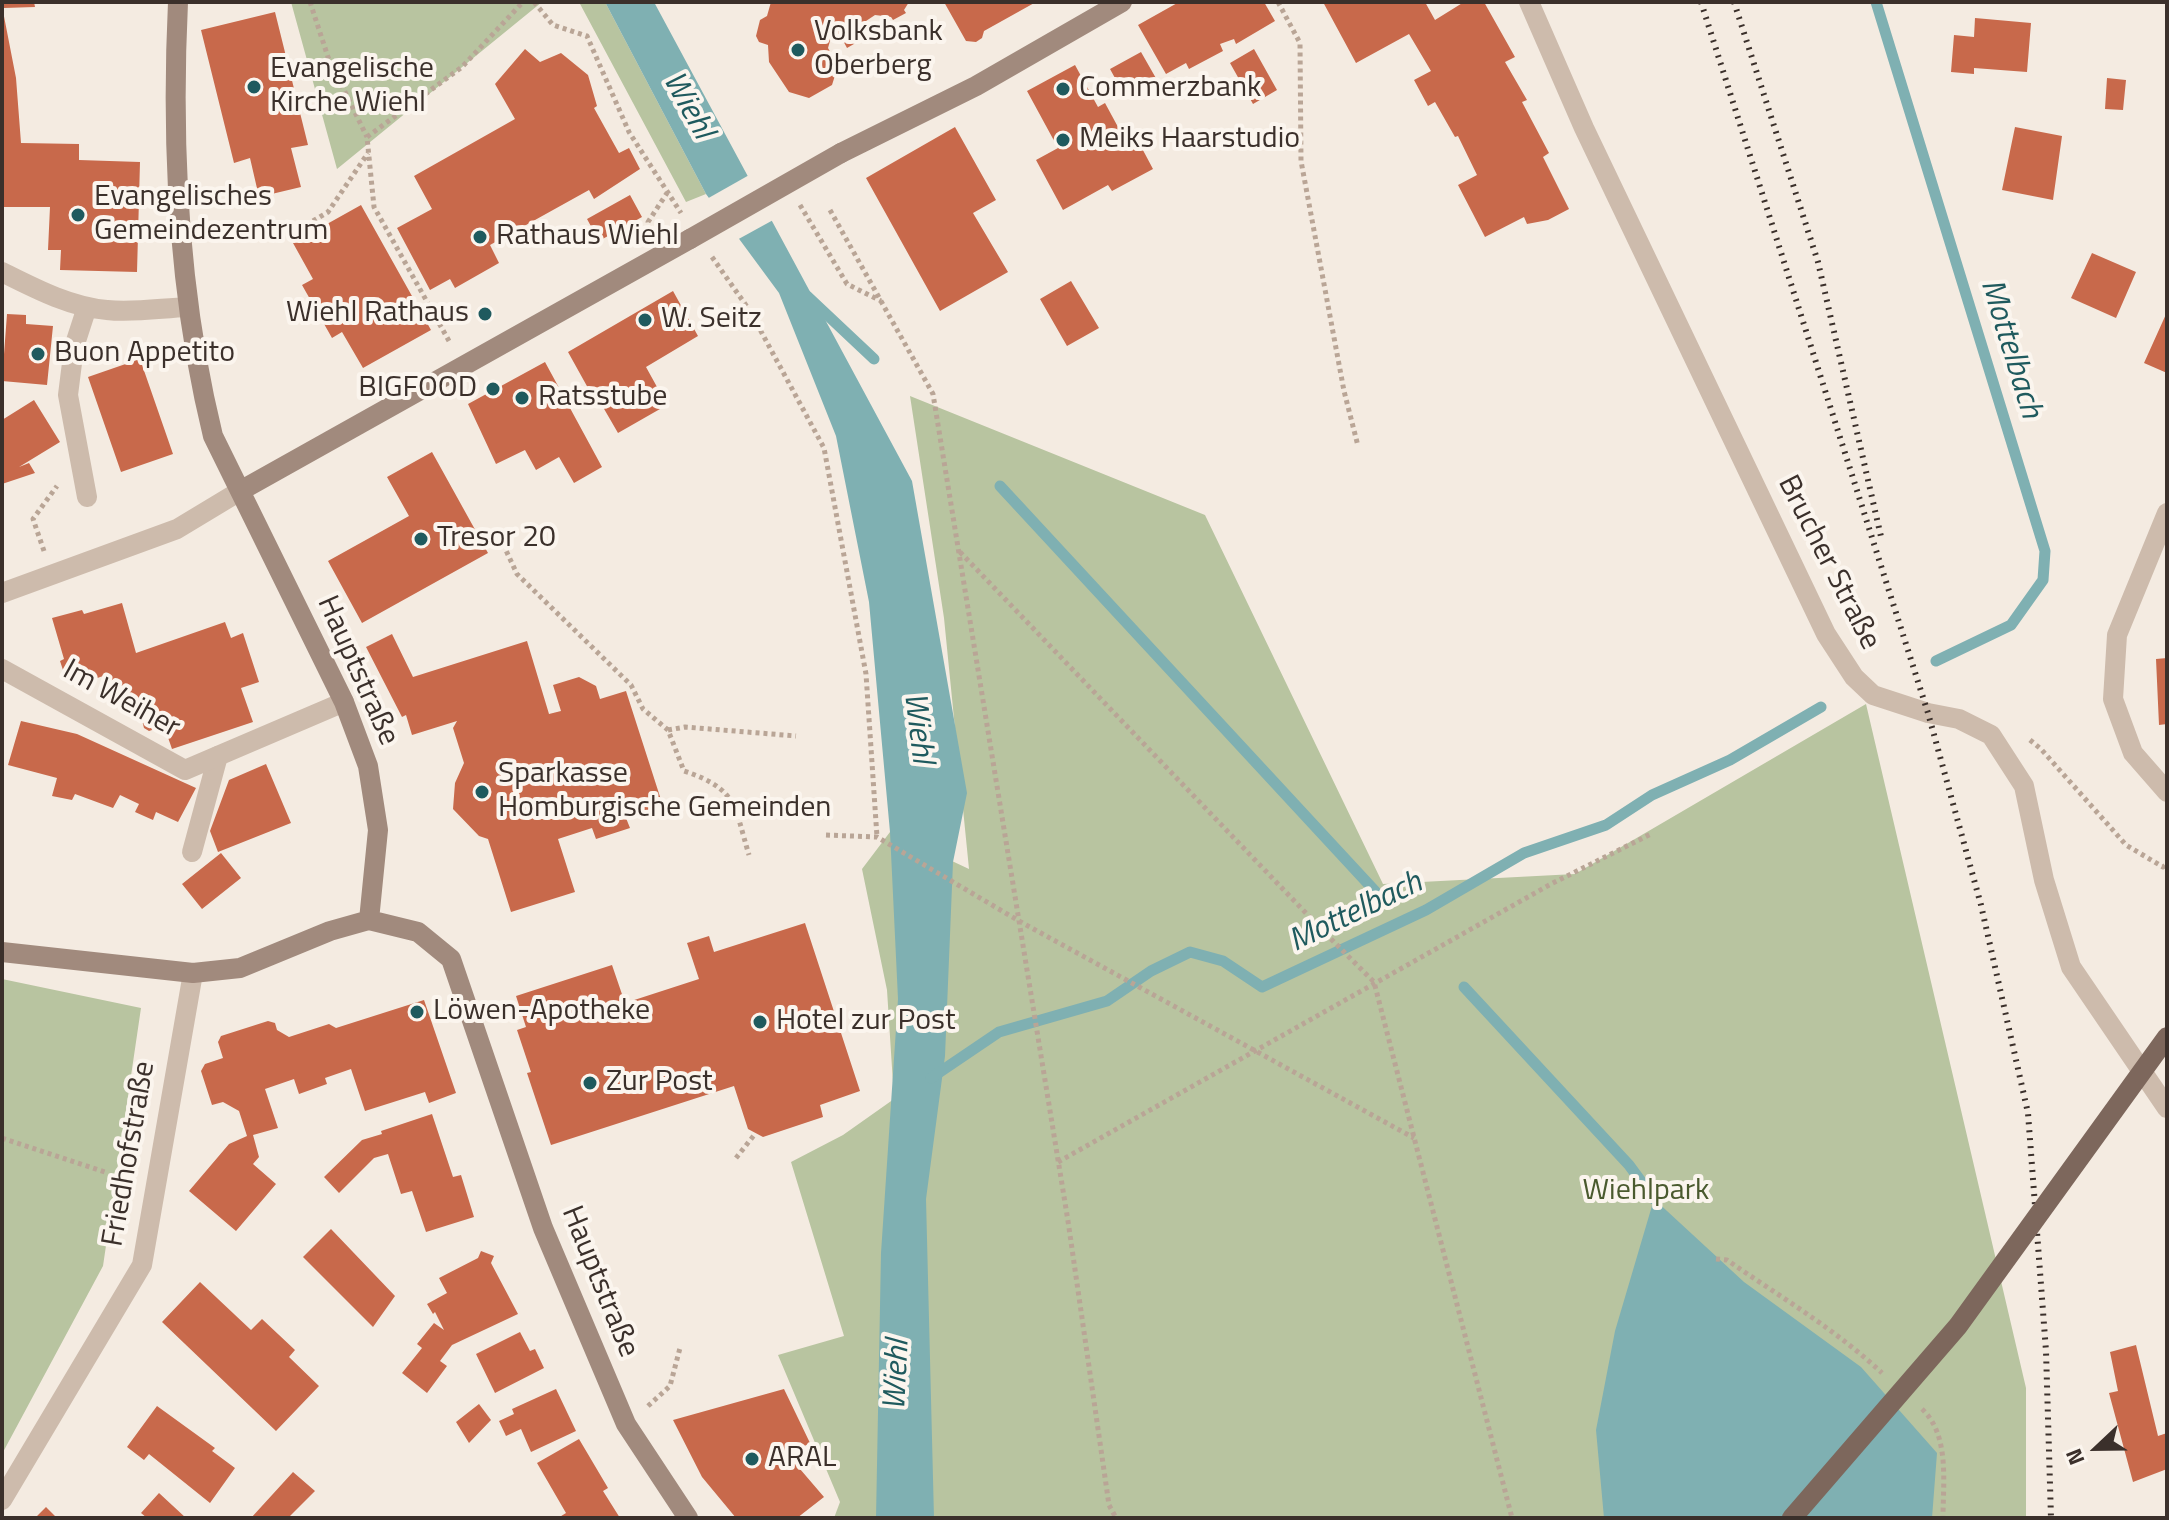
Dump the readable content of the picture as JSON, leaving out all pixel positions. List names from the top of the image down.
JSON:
{
  "streets": {
    "street": [
      "Brucher Straße",
      "Hauptstraße",
      "Im Weiher",
      "Friedhofstraße"
    ]
  },
  "crossings": [
    ["Hauptstraße", "Im Weiher"]
  ],
  "water": ["Wiehl", "Mottelbach"],
  "parks": ["Wiehlpark"],
  "places": [
    "Volksbank Oberberg",
    "Evangelische Kirche Wiehl",
    "Commerzbank",
    "Meiks Haarstudio",
    "Evangelisches Gemeindezentrum",
    "Rathaus Wiehl",
    "Wiehl Rathaus",
    "W. Seitz",
    "Buon Appetito",
    "BIGFOOD",
    "Ratsstube",
    "Tresor 20",
    "Sparkasse Homburgische Gemeinden",
    "Löwen-Apotheke",
    "Hotel zur Post",
    "Zur Post",
    "ARAL"
  ],
  "north": "left"
}
